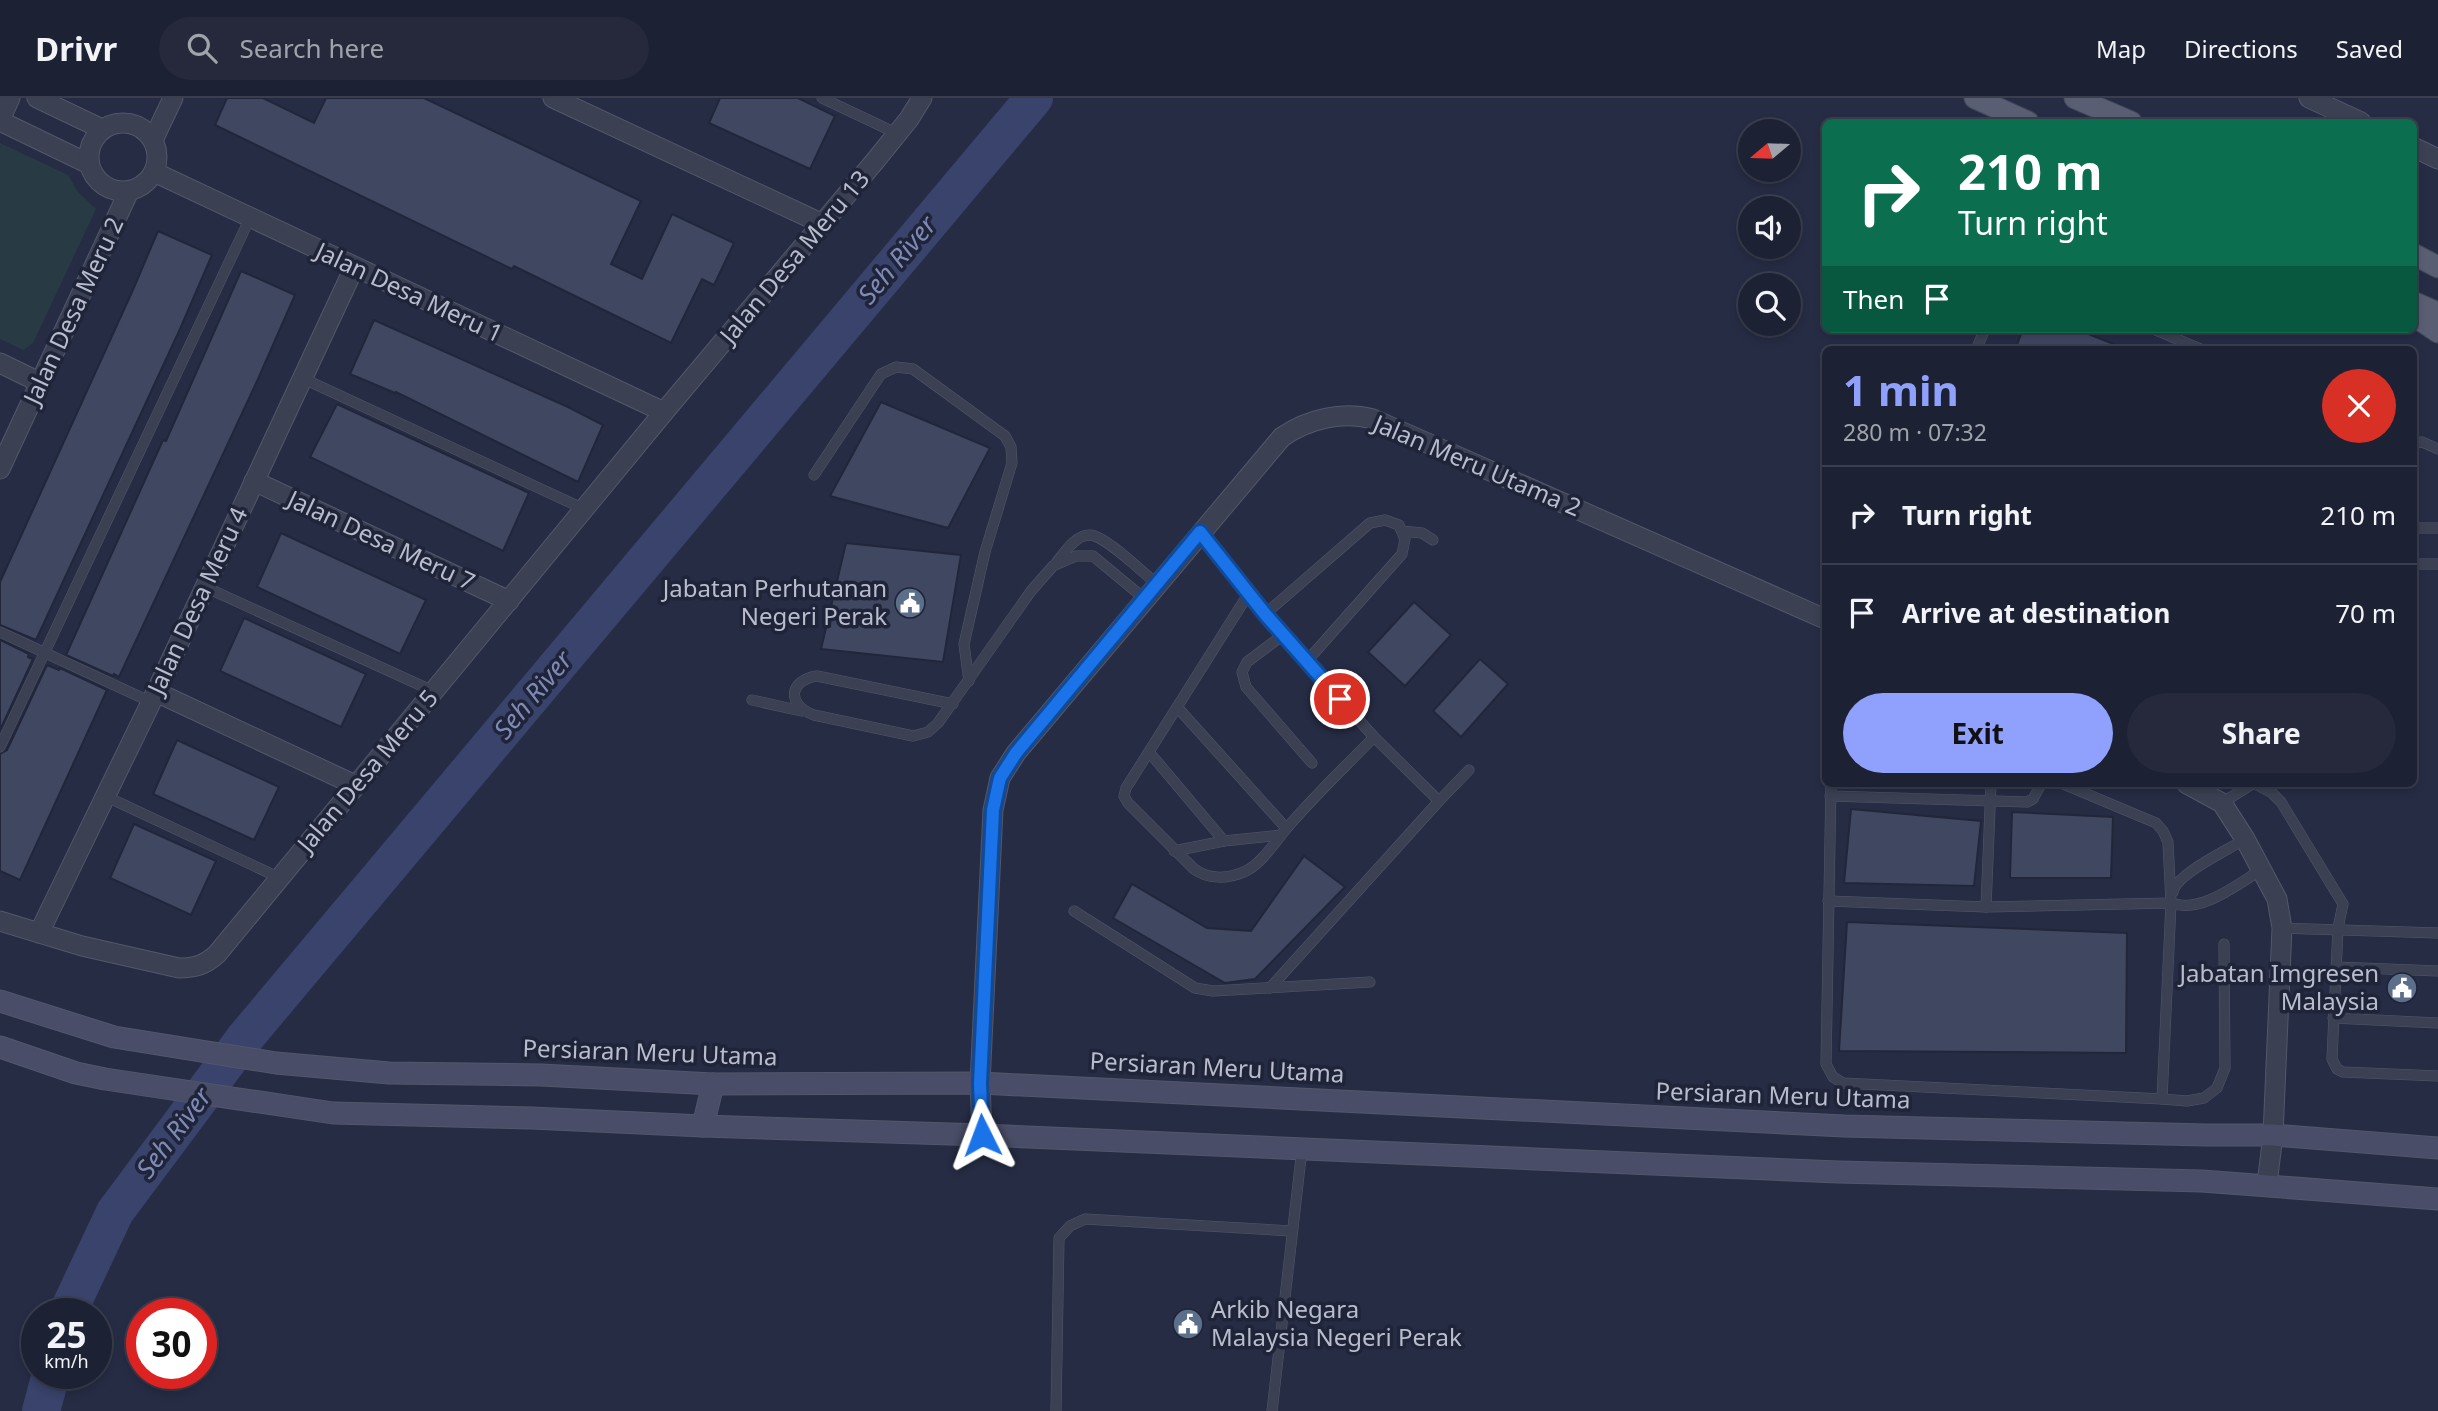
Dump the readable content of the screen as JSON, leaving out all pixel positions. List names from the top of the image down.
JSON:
{
  "streets": {
    "main road": ["Persiaran Meru Utama"],
    "street": [
      "Jalan Desa Meru 13",
      "Jalan Desa Meru 1",
      "Jalan Desa Meru 2",
      "Jalan Meru Utama 2",
      "Jalan Desa Meru 7",
      "Jalan Desa Meru 4",
      "Jalan Desa Meru 5"
    ]
  },
  "crossings": [
    ["Jalan Desa Meru 13", "Jalan Desa Meru 1"],
    ["Jalan Desa Meru 13", "Jalan Desa Meru 5"],
    ["Jalan Desa Meru 1", "Jalan Desa Meru 2"],
    ["Jalan Desa Meru 1", "Jalan Desa Meru 4"],
    ["Jalan Desa Meru 1", "Jalan Desa Meru 5"],
    ["Jalan Meru Utama 2", "Persiaran Meru Utama"],
    ["Jalan Desa Meru 7", "Jalan Desa Meru 4"],
    ["Jalan Desa Meru 7", "Jalan Desa Meru 5"],
    ["Jalan Desa Meru 4", "Jalan Desa Meru 5"]
  ],
  "water": ["Seh River"],
  "places": {
    "public building": ["Jabatan Perhutanan Negeri Perak", "Jabatan Imgresen Malaysia", "Arkib Negara Malaysia Negeri Perak"]
  },
  "north": "left",
  "page": {
    "header": "Drivr",
    "search": "Search here",
    "nav": ["Map", "Directions", "Saved"],
    "turn": ["210 m", "Turn right"],
    "then": "Then",
    "heading": ["1 min", "280 m · 07:32"],
    "list": [
      {
        "name": "Turn right",
        "value": "210 m"
      },
      {
        "name": "Arrive at destination",
        "value": "70 m"
      }
    ],
    "buttons": ["Exit", "Share"],
    "speed": "25 km/h",
    "limit": "30"
  }
}
